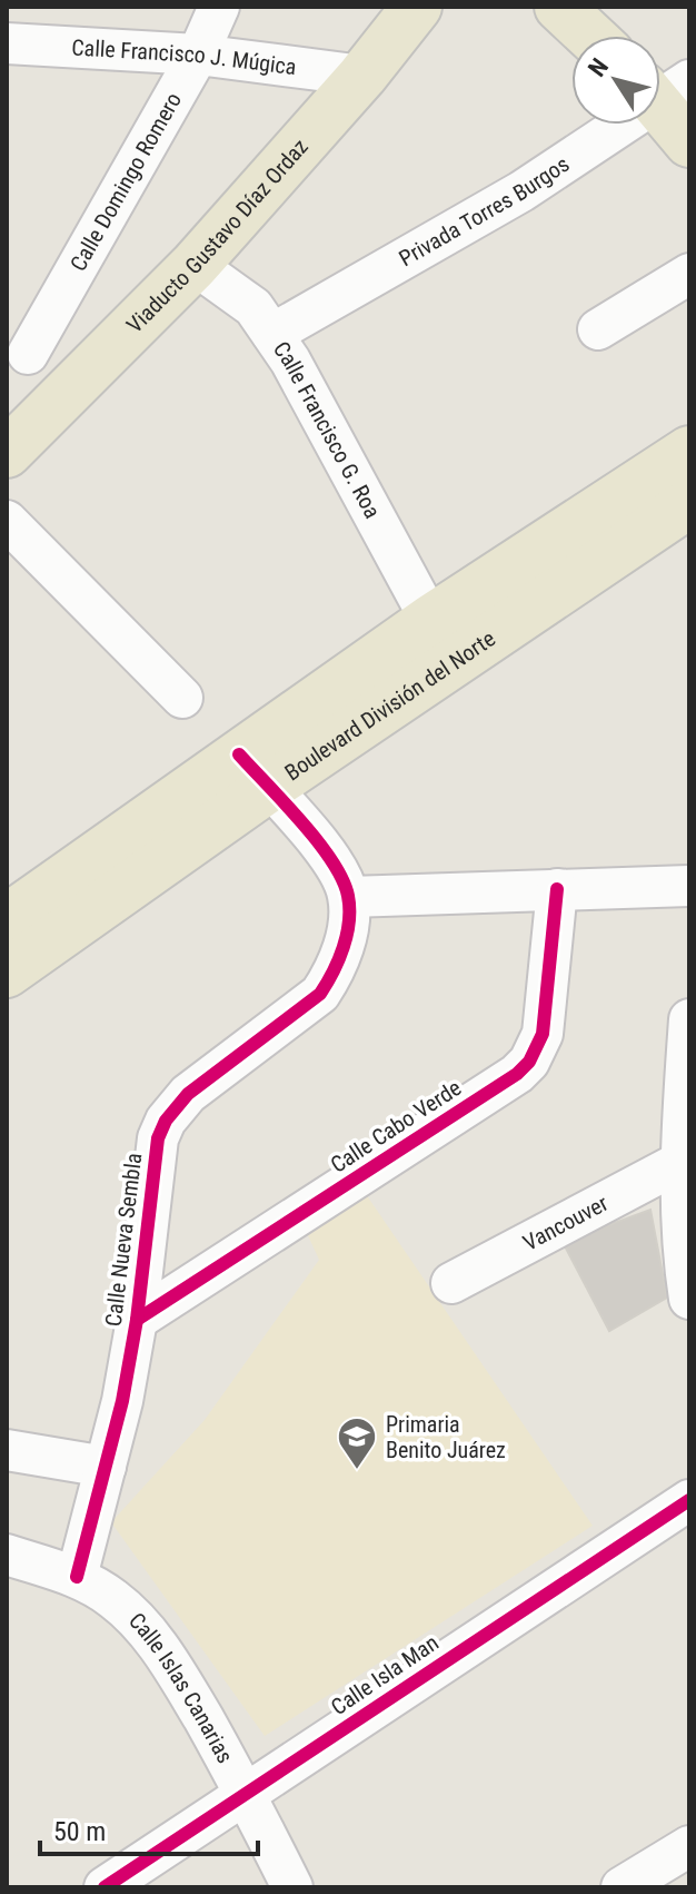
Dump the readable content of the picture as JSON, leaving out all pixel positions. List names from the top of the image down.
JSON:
{
  "streets": {
    "main road": ["Viaducto Gustavo Díaz Ordaz", "Boulevard División del Norte"],
    "street": [
      "Calle Francisco J. Múgica",
      "Calle Domingo Romero",
      "Privada Torres Burgos",
      "Calle Francisco G. Roa",
      "Calle Cabo Verde",
      "Vancouver",
      "Calle Nueva Sembla",
      "Calle Isla Man",
      "Calle Islas Canarias"
    ]
  },
  "crossings": [
    ["Calle Francisco J. Múgica", "Calle Domingo Romero"],
    ["Calle Francisco J. Múgica", "Viaducto Gustavo Díaz Ordaz"],
    ["Privada Torres Burgos", "Calle Francisco G. Roa"],
    ["Viaducto Gustavo Díaz Ordaz", "Calle Francisco G. Roa"],
    ["Calle Francisco G. Roa", "Boulevard División del Norte"],
    ["Calle Cabo Verde", "Calle Nueva Sembla"],
    ["Calle Nueva Sembla", "Calle Islas Canarias"],
    ["Calle Isla Man", "Calle Islas Canarias"]
  ],
  "places": {
    "school or university": ["Primaria Benito Juárez"]
  },
  "scale_bar": "50 m",
  "north": "top left"
}
